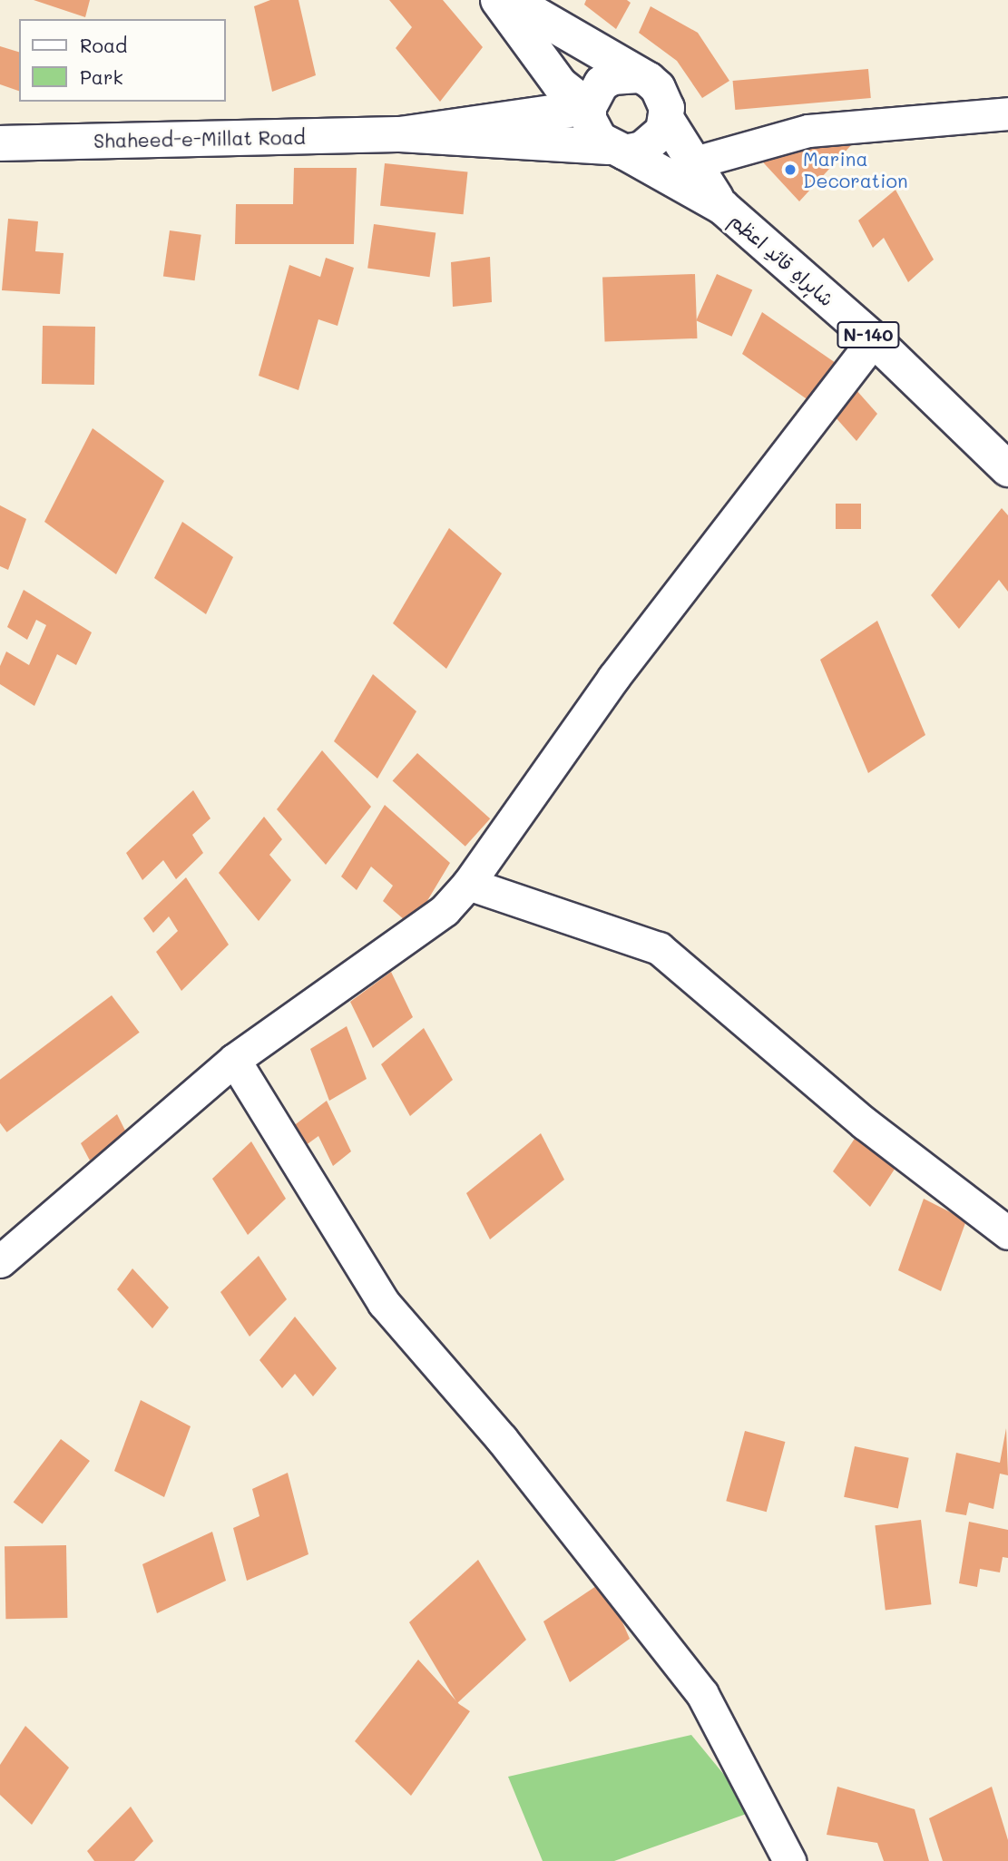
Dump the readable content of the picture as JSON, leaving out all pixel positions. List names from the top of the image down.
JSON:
{
  "streets": {
    "main road": ["Shaheed-e-Millat Road", "شاہراہِ قائدِ اعظم", "N-140"]
  },
  "crossings": [
    ["Shaheed-e-Millat Road", "شاہراہِ قائدِ اعظم"]
  ],
  "places": ["Marina Decoration"],
  "legend": ["Road", "Park"]
}
